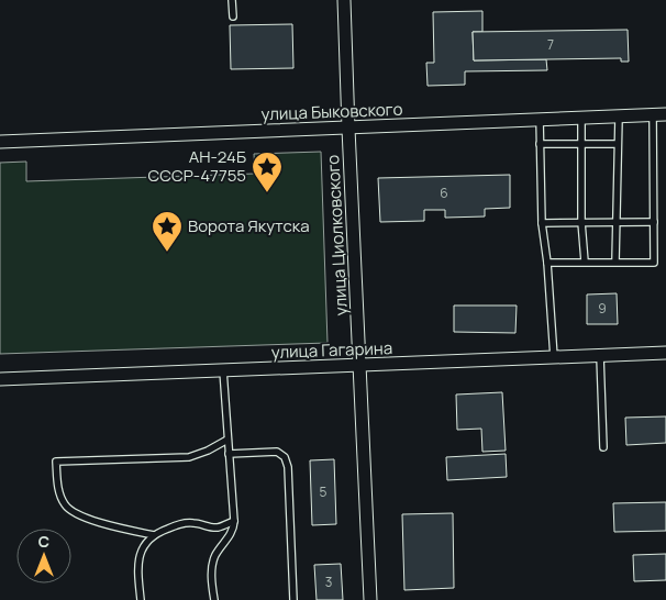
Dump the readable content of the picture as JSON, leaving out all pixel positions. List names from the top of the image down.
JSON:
{
  "streets": {
    "street": ["улица Быковского", "улица Циолковского", "улица Гагарина"]
  },
  "crossings": [
    ["улица Быковского", "улица Циолковского"],
    ["улица Циолковского", "улица Гагарина"]
  ],
  "places": {
    "place": ["АН-24Б СССР-47755", "Ворота Якутска"]
  },
  "house_numbers": [
    "7",
    "6",
    "9",
    "5",
    "3"
  ],
  "north": "top"
}
